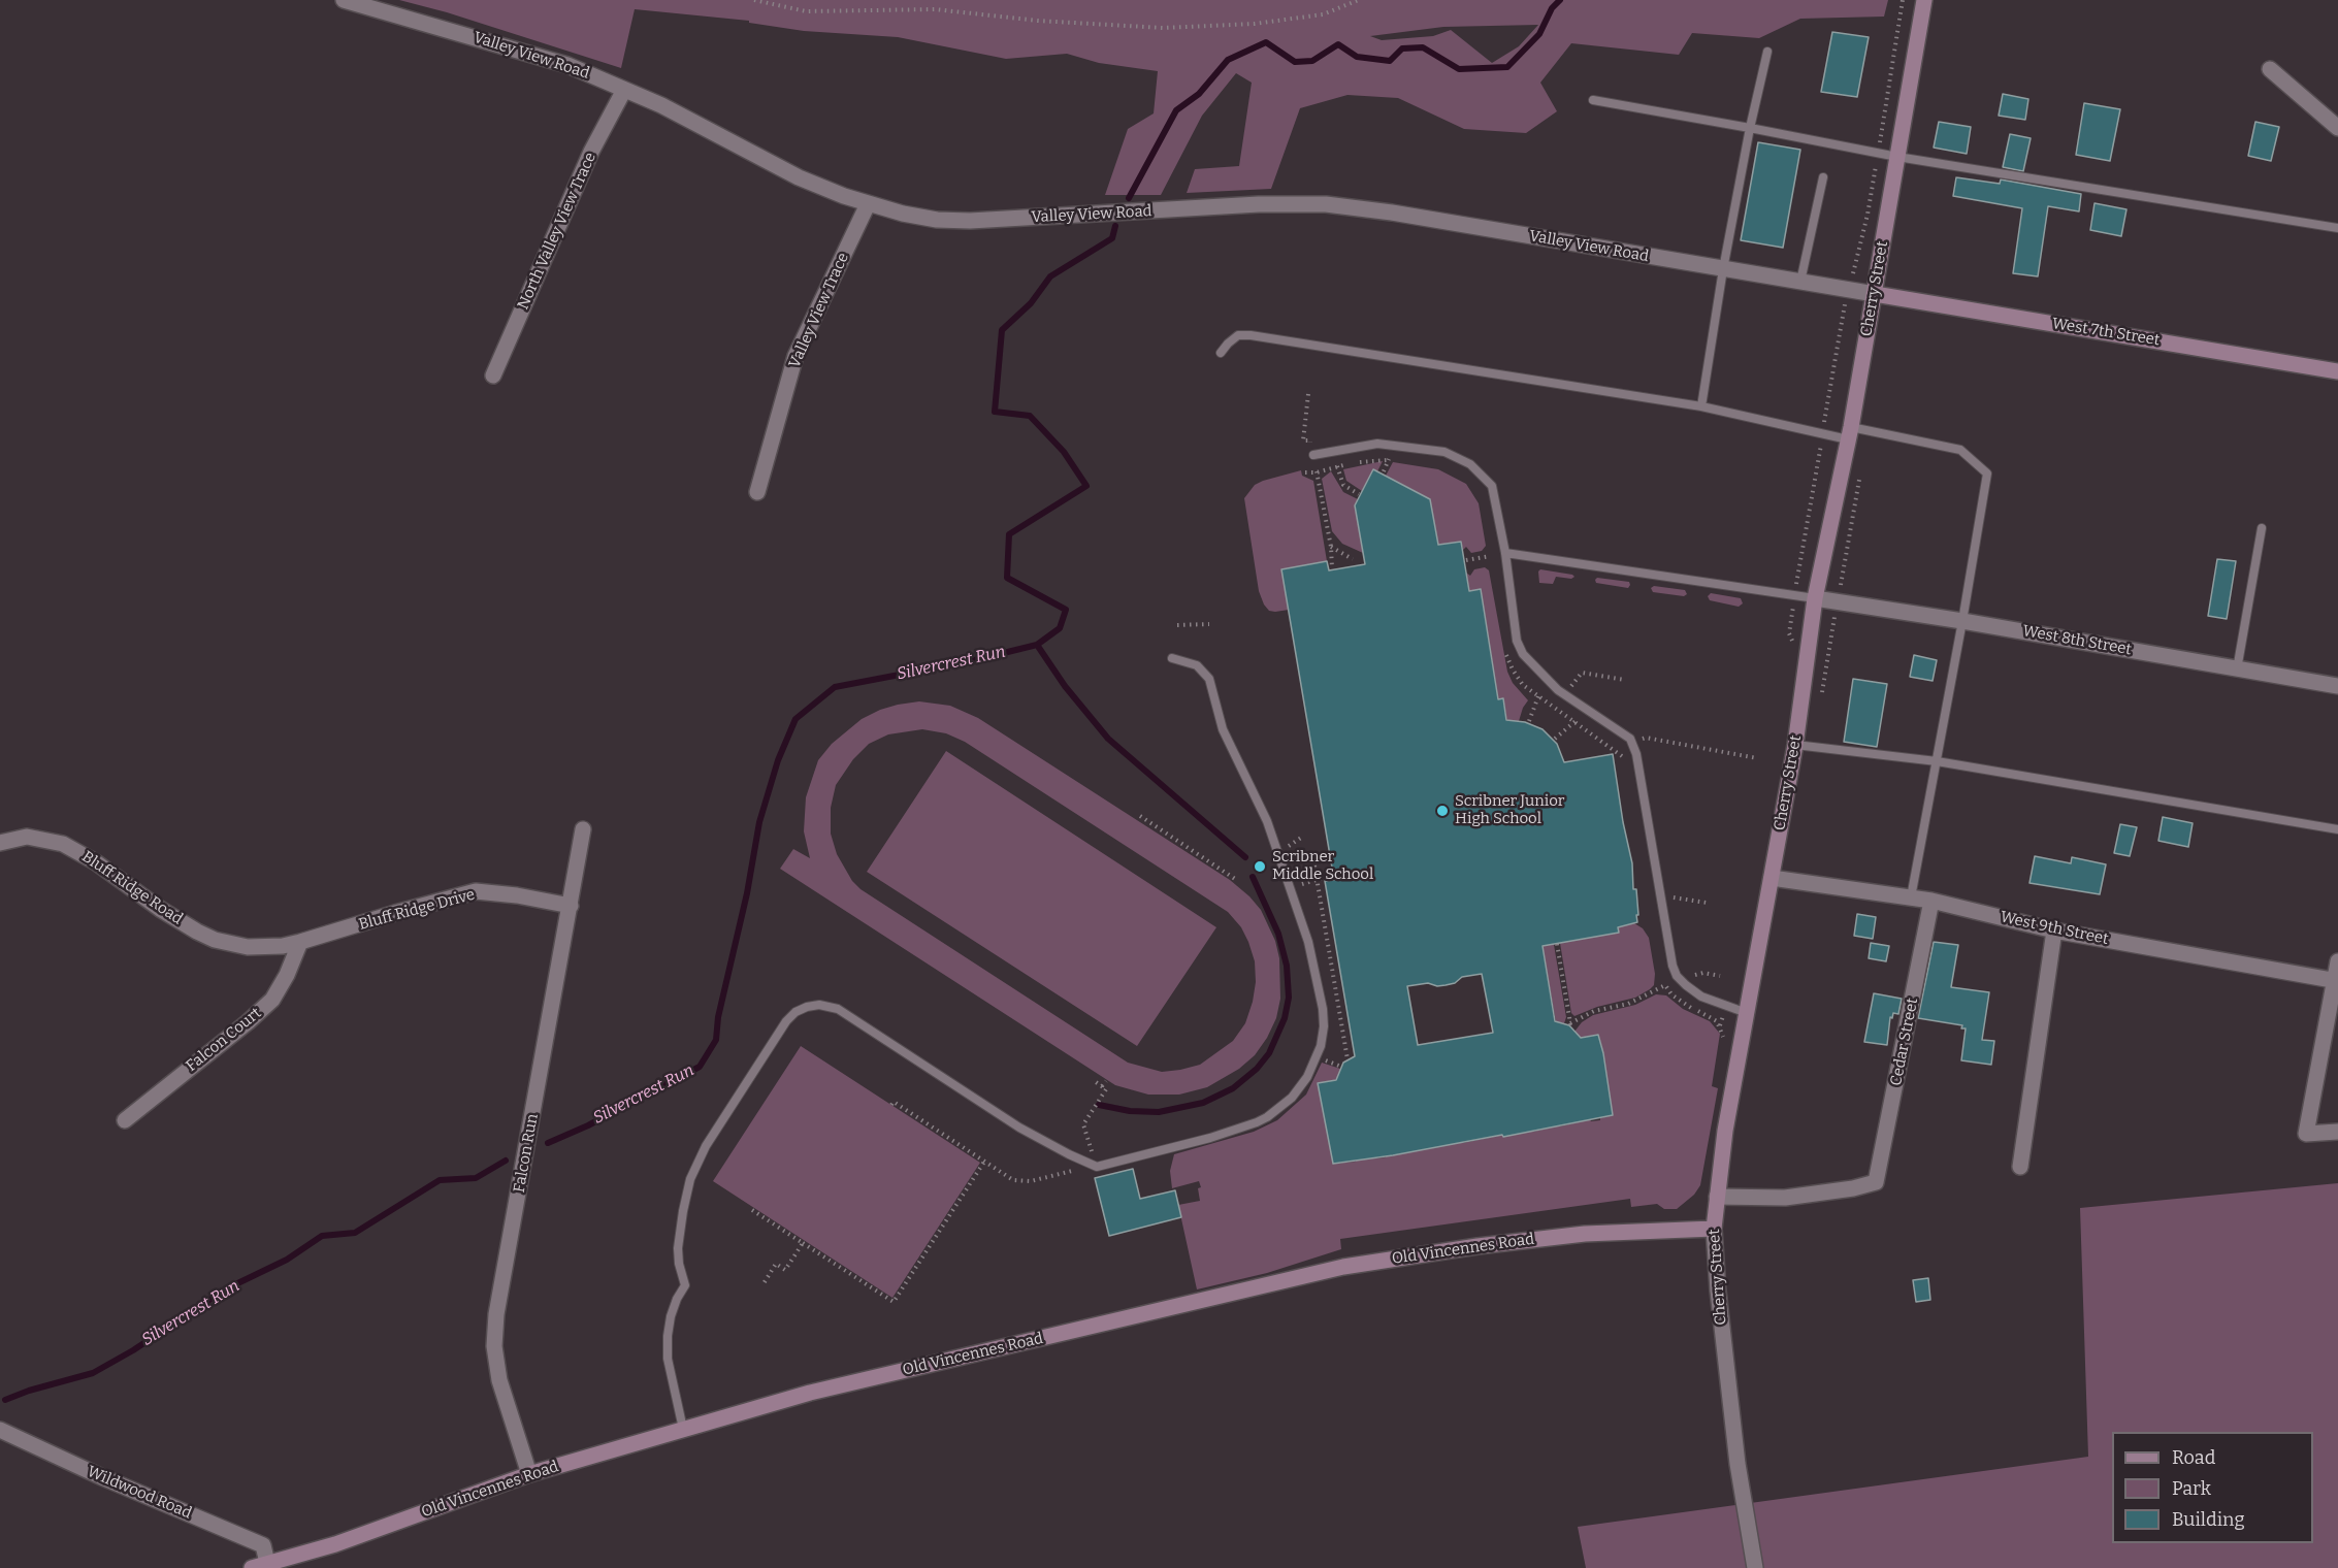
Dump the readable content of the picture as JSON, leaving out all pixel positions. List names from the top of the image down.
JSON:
{
  "streets": {
    "street": [
      "Valley View Road",
      "North Valley View Trace",
      "Cherry Street",
      "Valley View Trace",
      "West 7th Street",
      "West 8th Street",
      "Bluff Ridge Road",
      "Bluff Ridge Drive",
      "West 9th Street",
      "Falcon Court",
      "Cedar Street",
      "Falcon Run",
      "Old Vincennes Road",
      "Wildwood Road"
    ]
  },
  "crossings": [
    ["Valley View Road", "North Valley View Trace"],
    ["Valley View Road", "Cherry Street"],
    ["Valley View Road", "Valley View Trace"],
    ["Valley View Road", "West 7th Street"],
    ["Cherry Street", "West 7th Street"],
    ["Cherry Street", "West 8th Street"],
    ["Cherry Street", "West 9th Street"],
    ["Cherry Street", "Cedar Street"],
    ["Cherry Street", "Old Vincennes Road"],
    ["Bluff Ridge Road", "Bluff Ridge Drive"],
    ["Bluff Ridge Road", "Falcon Court"],
    ["Bluff Ridge Drive", "Falcon Court"],
    ["Bluff Ridge Drive", "Falcon Run"],
    ["West 9th Street", "Cedar Street"],
    ["Falcon Run", "Old Vincennes Road"],
    ["Old Vincennes Road", "Wildwood Road"]
  ],
  "water": ["Silvercrest Run"],
  "places": ["Scribner Junior High School", "Scribner Middle School"],
  "legend": ["Road", "Park", "Building"]
}
